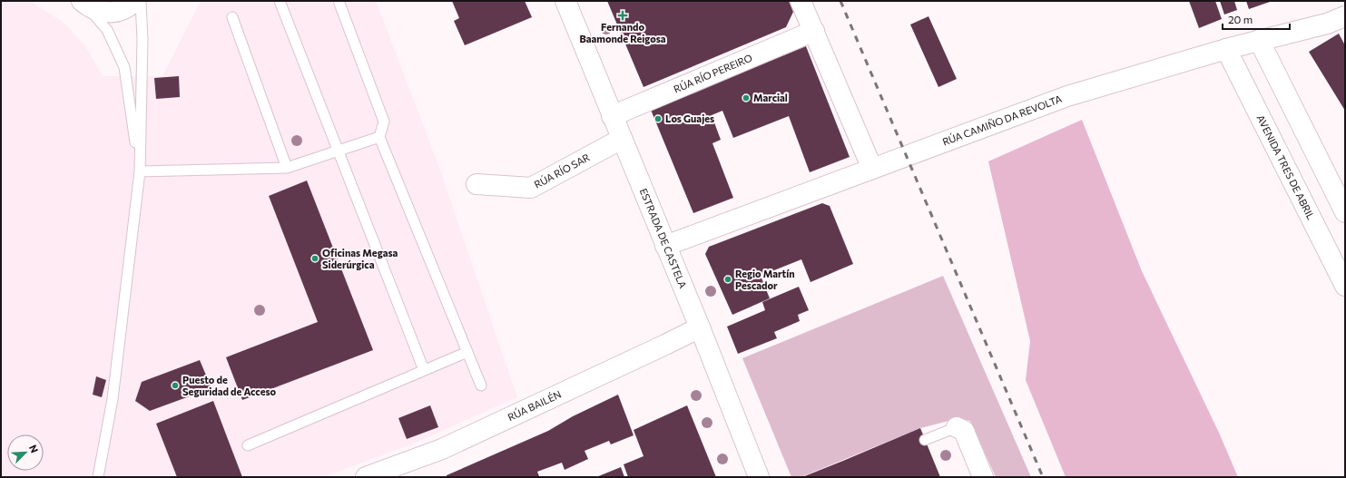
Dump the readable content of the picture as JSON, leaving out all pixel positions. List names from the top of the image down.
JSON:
{
  "streets": {
    "main road": [
      "RÚA RÍO PEREIRO",
      "RÚA CAMIÑO DA REVOLTA",
      "AVENIDA TRES DE ABRIL",
      "RÚA RÍO SAR",
      "ESTRADA DE CASTELA",
      "RÚA BAILÉN"
    ]
  },
  "crossings": [
    ["RÚA RÍO PEREIRO", "ESTRADA DE CASTELA"],
    ["RÚA CAMIÑO DA REVOLTA", "AVENIDA TRES DE ABRIL"],
    ["RÚA CAMIÑO DA REVOLTA", "ESTRADA DE CASTELA"],
    ["RÚA RÍO SAR", "ESTRADA DE CASTELA"],
    ["ESTRADA DE CASTELA", "RÚA BAILÉN"]
  ],
  "places": {
    "health": ["Fernando Baamonde Reigosa"],
    "other": [
      "Marcial",
      "Los Guajes",
      "Oficinas Megasa Siderúrgica",
      "Regio Martín Pescador",
      "Puesto de Seguridad de Acceso"
    ]
  },
  "scale_bar": "20 m",
  "north": "top right"
}
